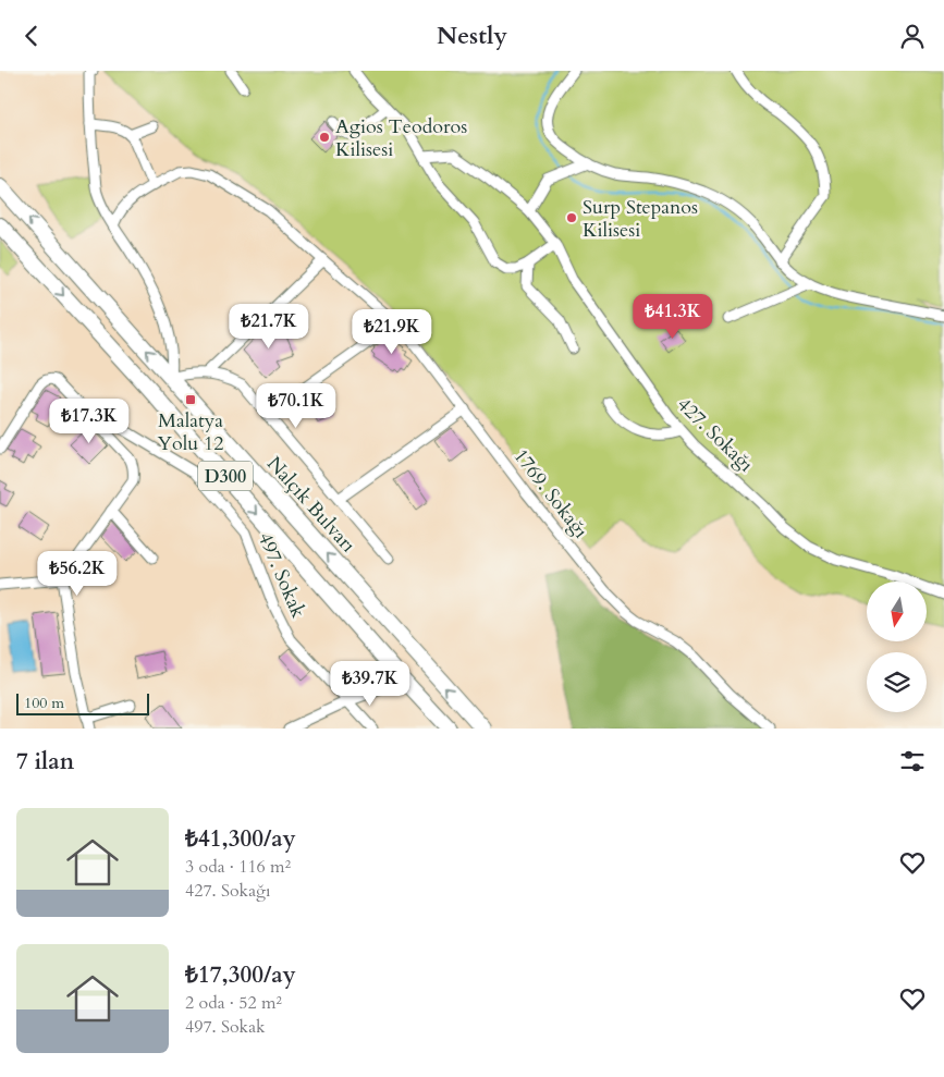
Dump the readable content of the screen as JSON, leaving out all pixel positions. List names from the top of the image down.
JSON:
{
  "streets": {
    "highway": ["D300", "Nalçık Bulvarı"],
    "street": ["427. Sokağı", "1769. Sokağı", "497. Sokak"]
  },
  "places": {
    "other": ["Agios Teodoros Kilisesi", "Surp Stepanos Kilisesi"],
    "transit": ["Malatya Yolu 12"]
  },
  "scale_bar": "100 m",
  "north": "bottom",
  "page": {
    "header": "Nestly",
    "price": [
      "₺41.3K",
      "₺21.7K",
      "₺21.9K",
      "₺70.1K",
      "₺17.3K",
      "₺56.2K",
      "₺39.7K"
    ],
    "scale": "100 m",
    "heading": "7 ilan",
    "list": [
      {
        "name": "₺41,300/ay",
        "note": "3 oda · 116 m² · 427. Sokağı"
      },
      {
        "name": "₺17,300/ay",
        "note": "2 oda · 52 m² · 497. Sokak"
      }
    ]
  }
}
